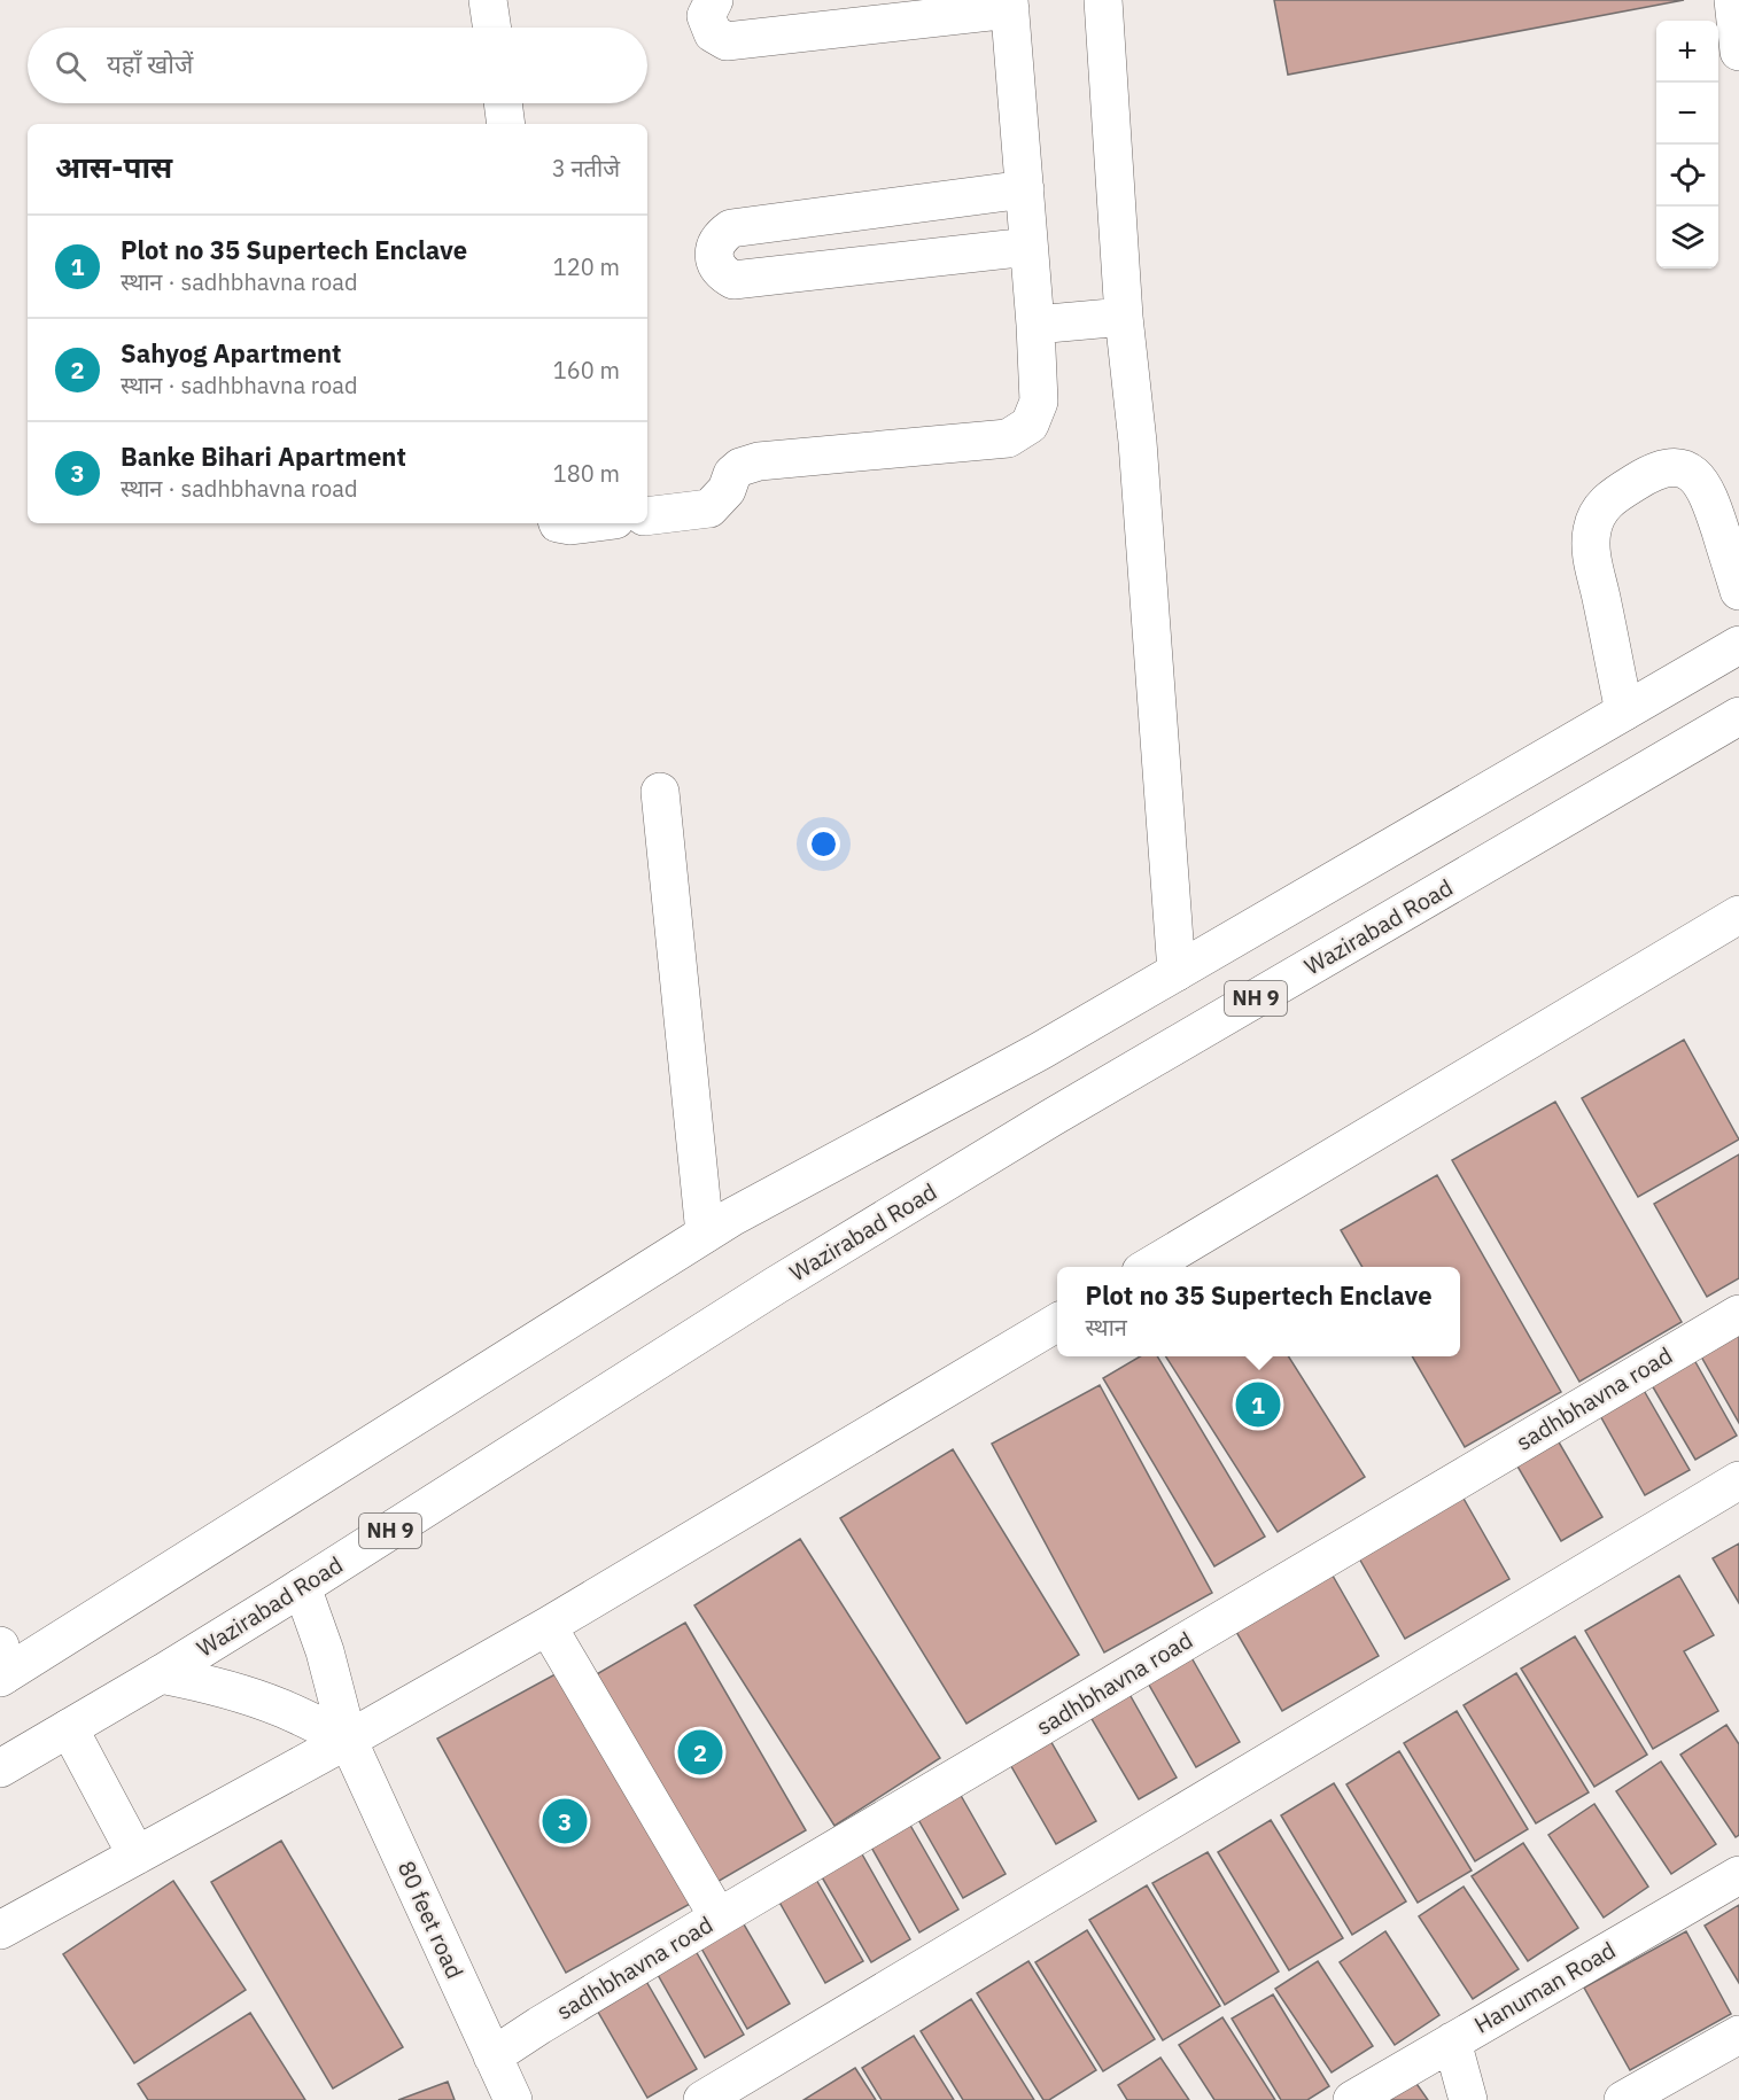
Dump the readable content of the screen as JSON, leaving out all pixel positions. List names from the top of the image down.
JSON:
{
  "streets": {
    "main road": [
      "Wazirabad Road",
      "NH 9",
      "sadhbhavna road",
      "80 feet road",
      "Hanuman Road"
    ]
  },
  "crossings": [
    ["sadhbhavna road", "80 feet road"]
  ],
  "page": {
    "map_buttons": ["+", "−"],
    "search": "यहाँ खोजें",
    "heading": ["आस-पास", "3 नतीजे"],
    "list": [
      {
        "mark": "1",
        "name": "Plot no 35 Supertech Enclave",
        "note": "स्थान · sadhbhavna road",
        "value": "120 m"
      },
      {
        "mark": "2",
        "name": "Sahyog Apartment",
        "note": "स्थान · sadhbhavna road",
        "value": "160 m"
      },
      {
        "mark": "3",
        "name": "Banke Bihari Apartment",
        "note": "स्थान · sadhbhavna road",
        "value": "180 m"
      }
    ],
    "popup": ["Plot no 35 Supertech Enclave", "स्थान"],
    "pins": ["1", "2", "3"]
  }
}
